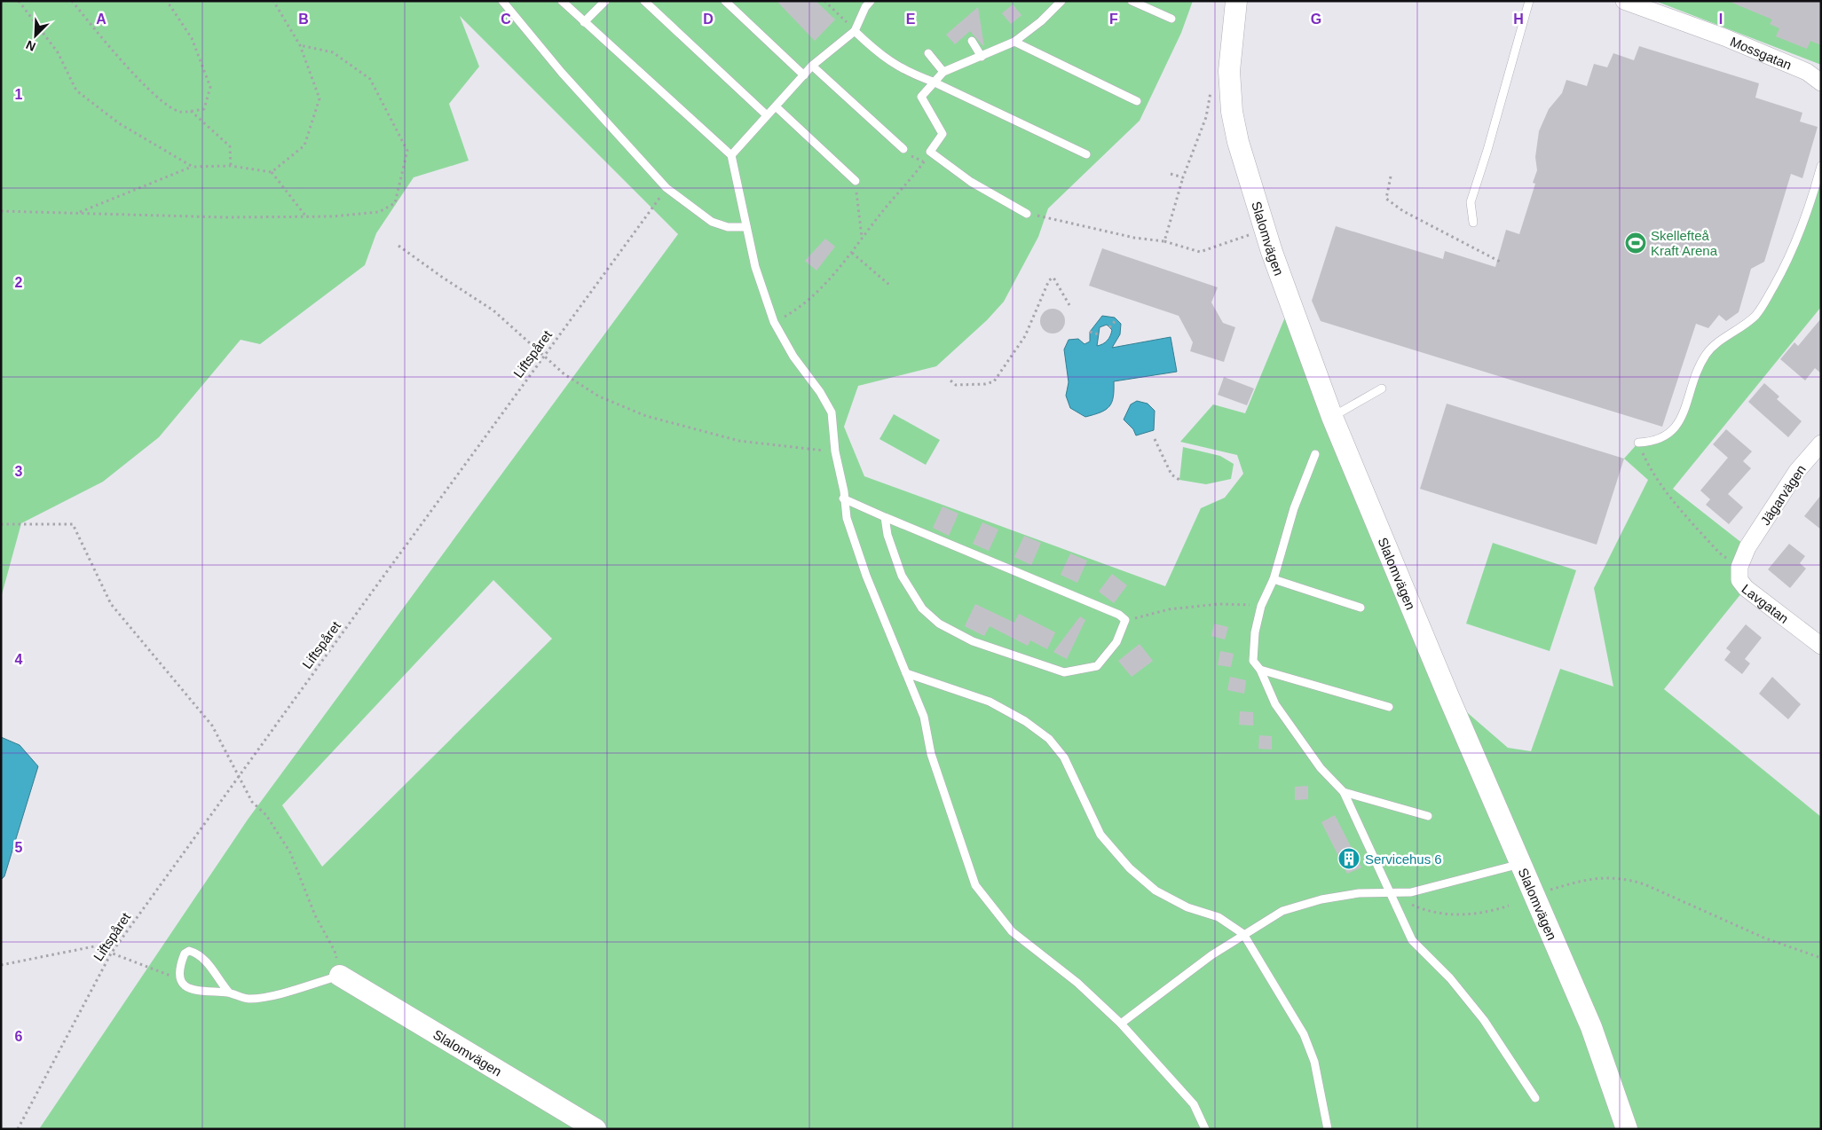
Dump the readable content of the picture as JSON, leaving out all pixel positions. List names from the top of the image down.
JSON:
{
  "streets": {
    "street": [
      "Mossgatan",
      "Slalomvägen",
      "Jägarvägen",
      "Lavgatan"
    ],
    "path": ["Liftspåret"]
  },
  "crossings": [
    ["Jägarvägen", "Lavgatan"]
  ],
  "places": {
    "sports": ["Skellefteå Kraft Arena"],
    "building": ["Servicehus 6"]
  },
  "north": "bottom left",
  "grid": {
    "columns": [
      "A",
      "B",
      "C",
      "D",
      "E",
      "F",
      "G",
      "H",
      "I"
    ],
    "rows": [
      "1",
      "2",
      "3",
      "4",
      "5",
      "6"
    ]
  }
}
